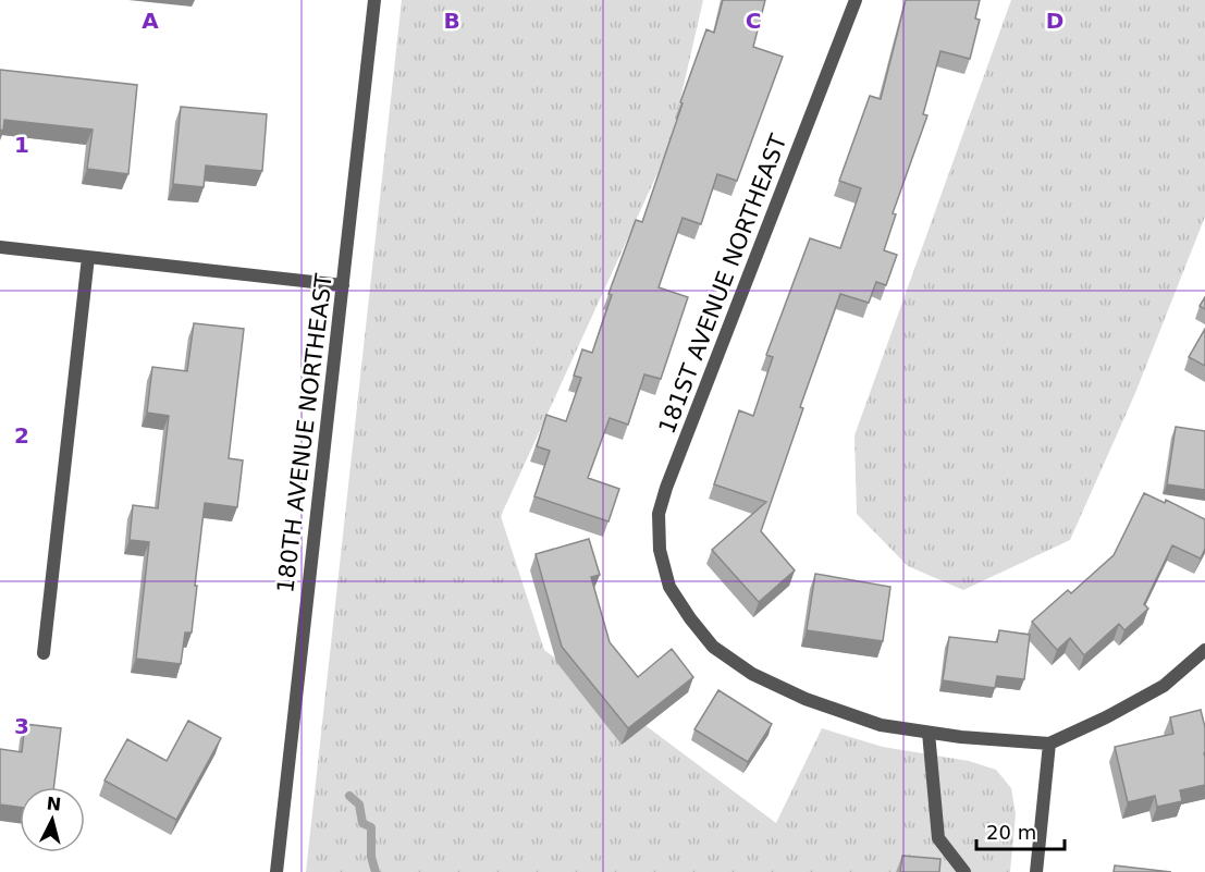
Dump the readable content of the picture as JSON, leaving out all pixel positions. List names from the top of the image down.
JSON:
{
  "streets": {
    "street": ["181ST AVENUE NORTHEAST", "180TH AVENUE NORTHEAST"]
  },
  "scale_bar": "20 m",
  "north": "top",
  "grid": {
    "columns": [
      "A",
      "B",
      "C",
      "D"
    ],
    "rows": ["1", "2", "3"]
  }
}
